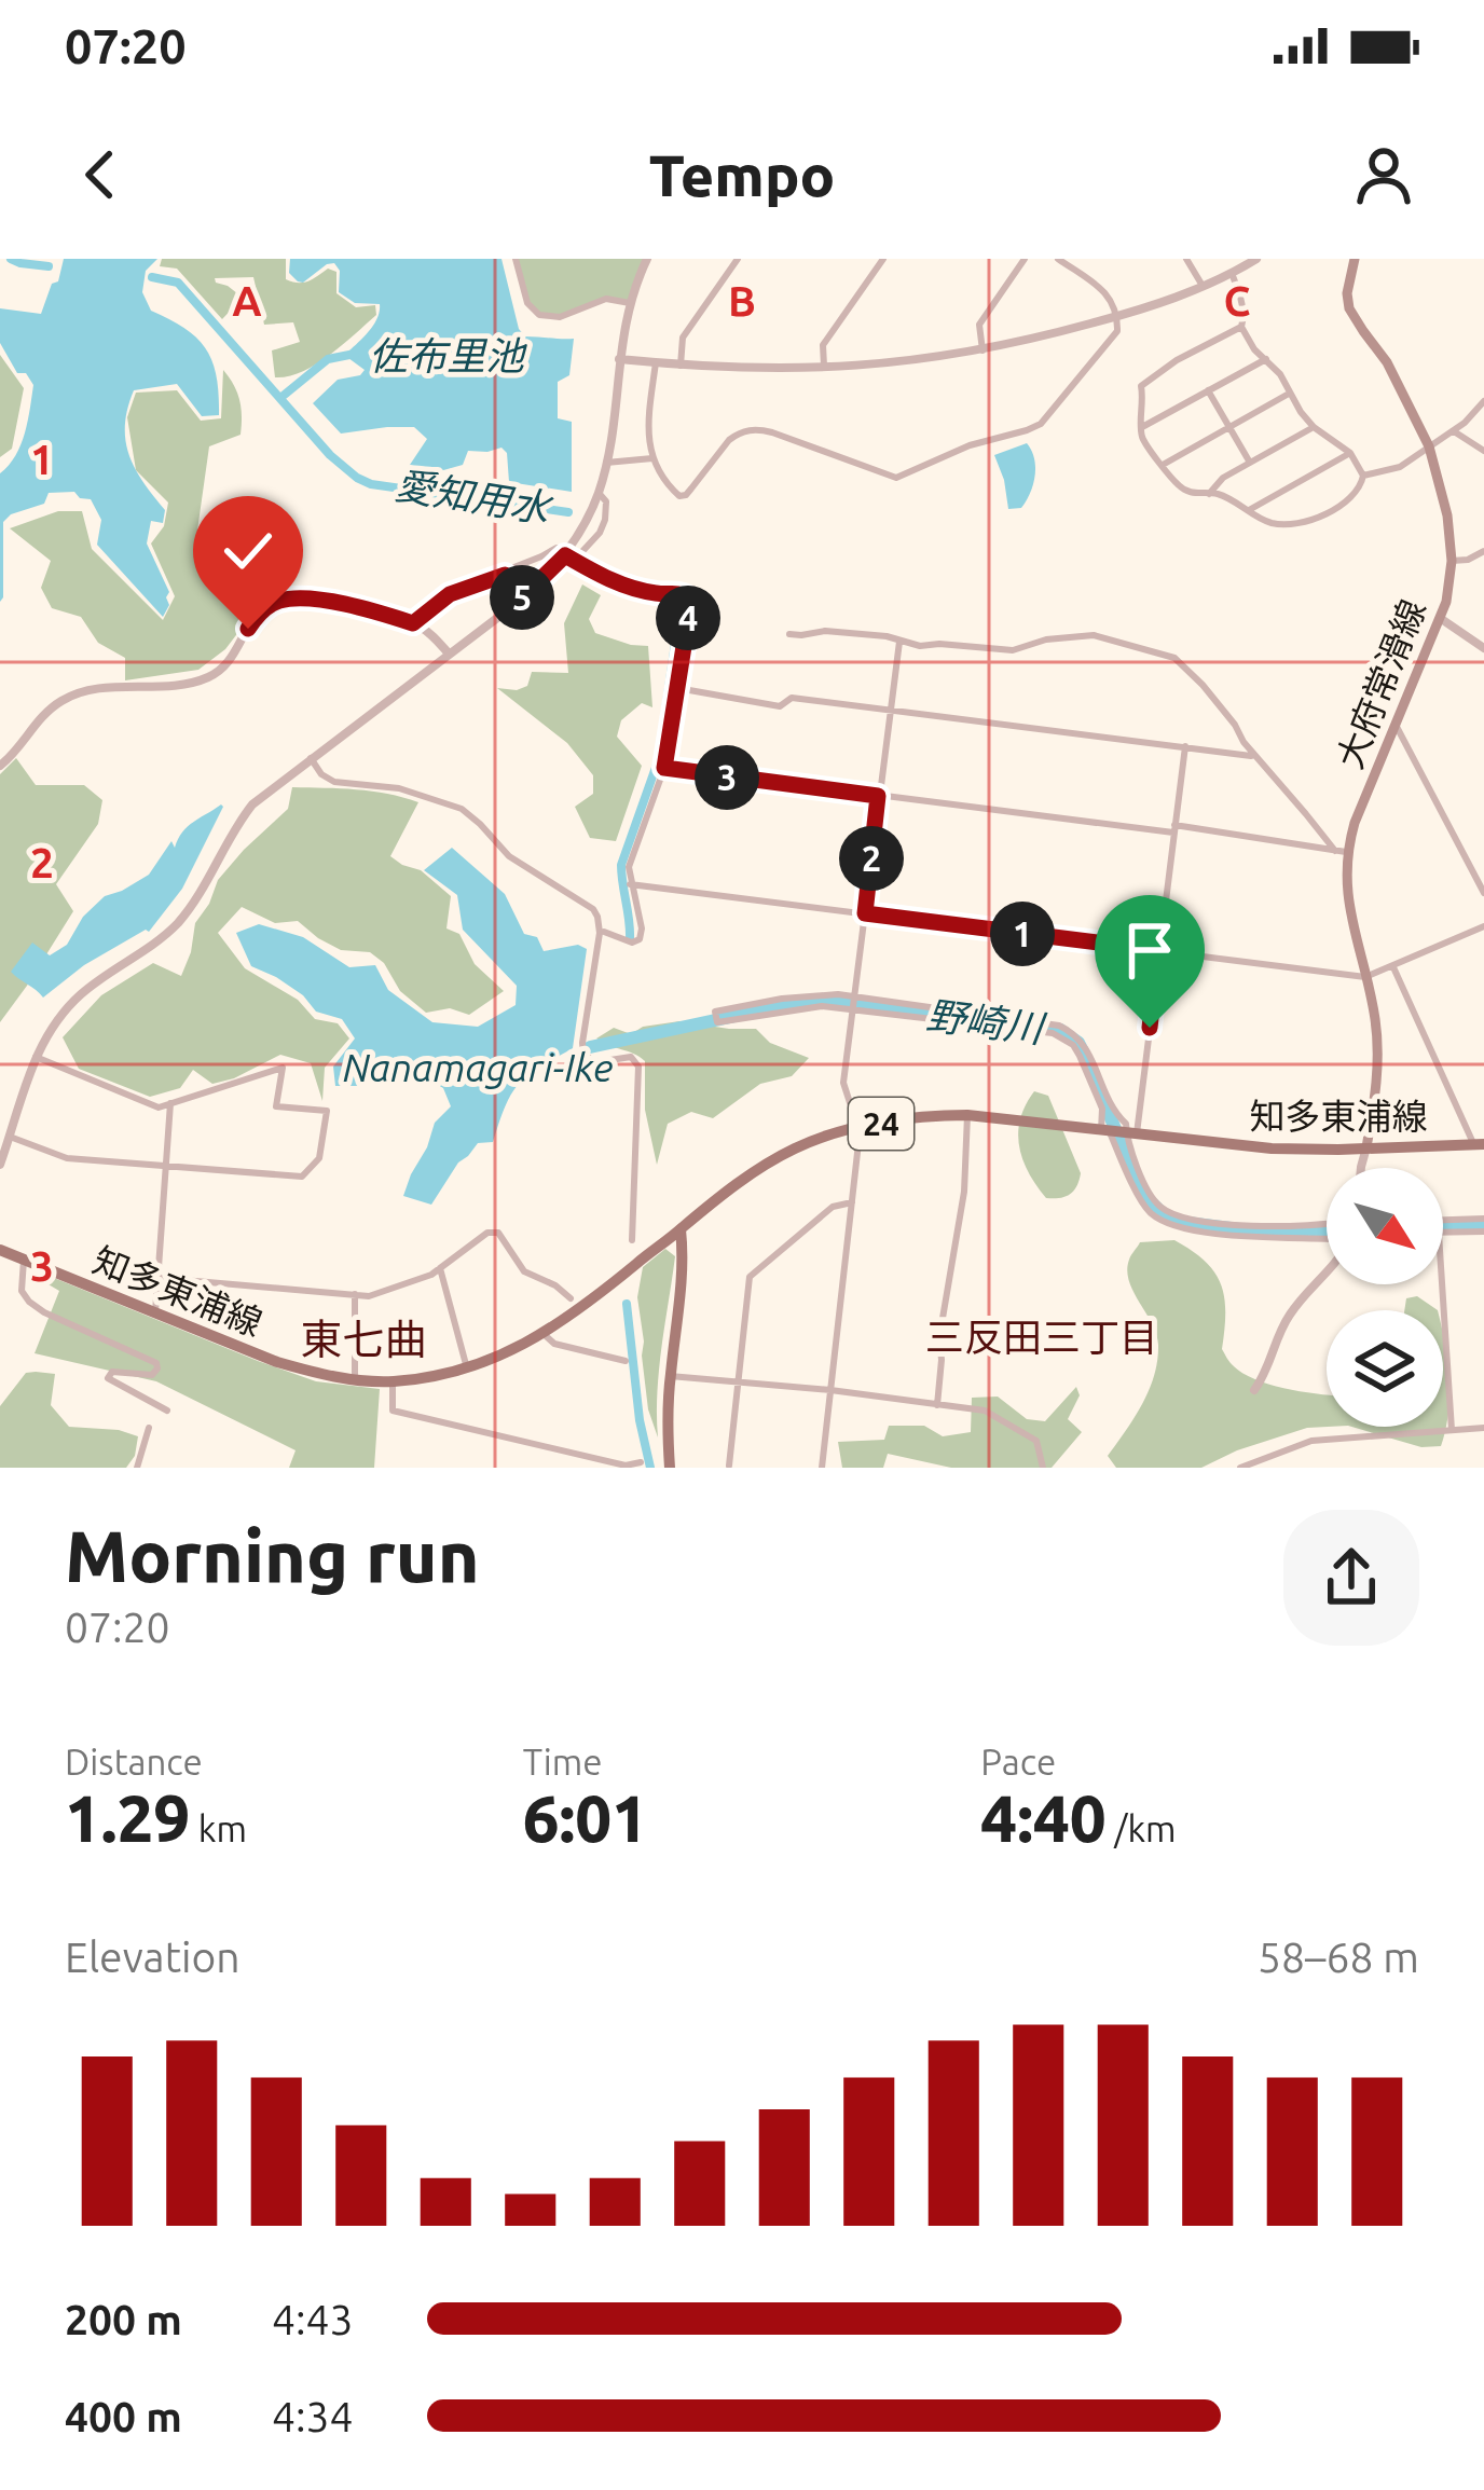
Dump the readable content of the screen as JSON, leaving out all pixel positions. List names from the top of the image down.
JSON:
{
  "streets": {
    "main road": ["大府常滑線", "知多東浦線", "24"]
  },
  "crossings": [
    ["大府常滑線", "知多東浦線"]
  ],
  "districts": ["三反田三丁目", "東七曲"],
  "water": [
    "佐布里池",
    "愛知用水",
    "野崎川",
    "Nanamagari-Ike"
  ],
  "north": "bottom right",
  "page": {
    "status": "07:20",
    "header": "Tempo",
    "pins": [
      "5",
      "4",
      "3",
      "2",
      "1"
    ],
    "heading": ["Morning run", "07:20"],
    "stats": [
      ["Distance", "1.29 km"],
      ["Time", "6:01"],
      ["Pace", "4:40 /km"]
    ],
    "chart": ["Elevation", "58–68 m"],
    "list": [
      {
        "name": "200 m",
        "note": "4:43"
      },
      {
        "name": "400 m",
        "note": "4:34"
      }
    ]
  },
  "grid": {
    "columns": ["A", "B", "C"],
    "rows": ["1", "2", "3"]
  }
}
